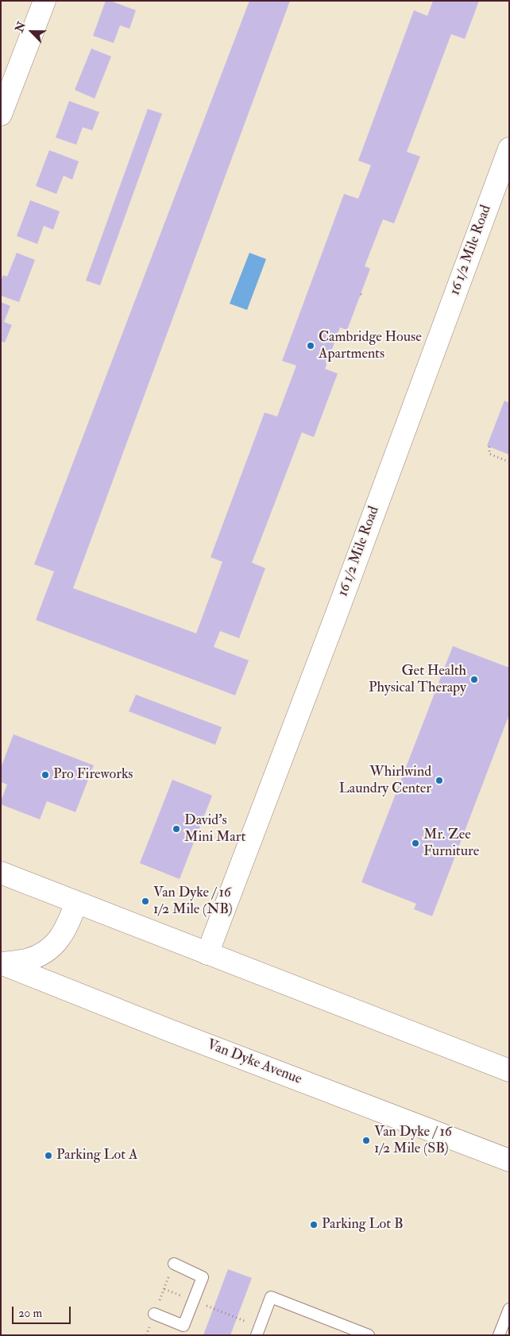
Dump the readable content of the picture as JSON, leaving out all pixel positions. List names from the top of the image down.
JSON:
{
  "streets": {
    "main road": ["16 1/2 Mile Road", "Van Dyke Avenue"]
  },
  "places": [
    "Cambridge House Apartments",
    "Get Health Physical Therapy",
    "Pro Fireworks",
    "Whirlwind Laundry Center",
    "David's Mini Mart",
    "Mr. Zee Furniture",
    "Van Dyke / 16 1/2 Mile (NB)",
    "Van Dyke / 16 1/2 Mile (SB)",
    "Parking Lot A",
    "Parking Lot B"
  ],
  "scale_bar": "20 m",
  "north": "top left"
}
